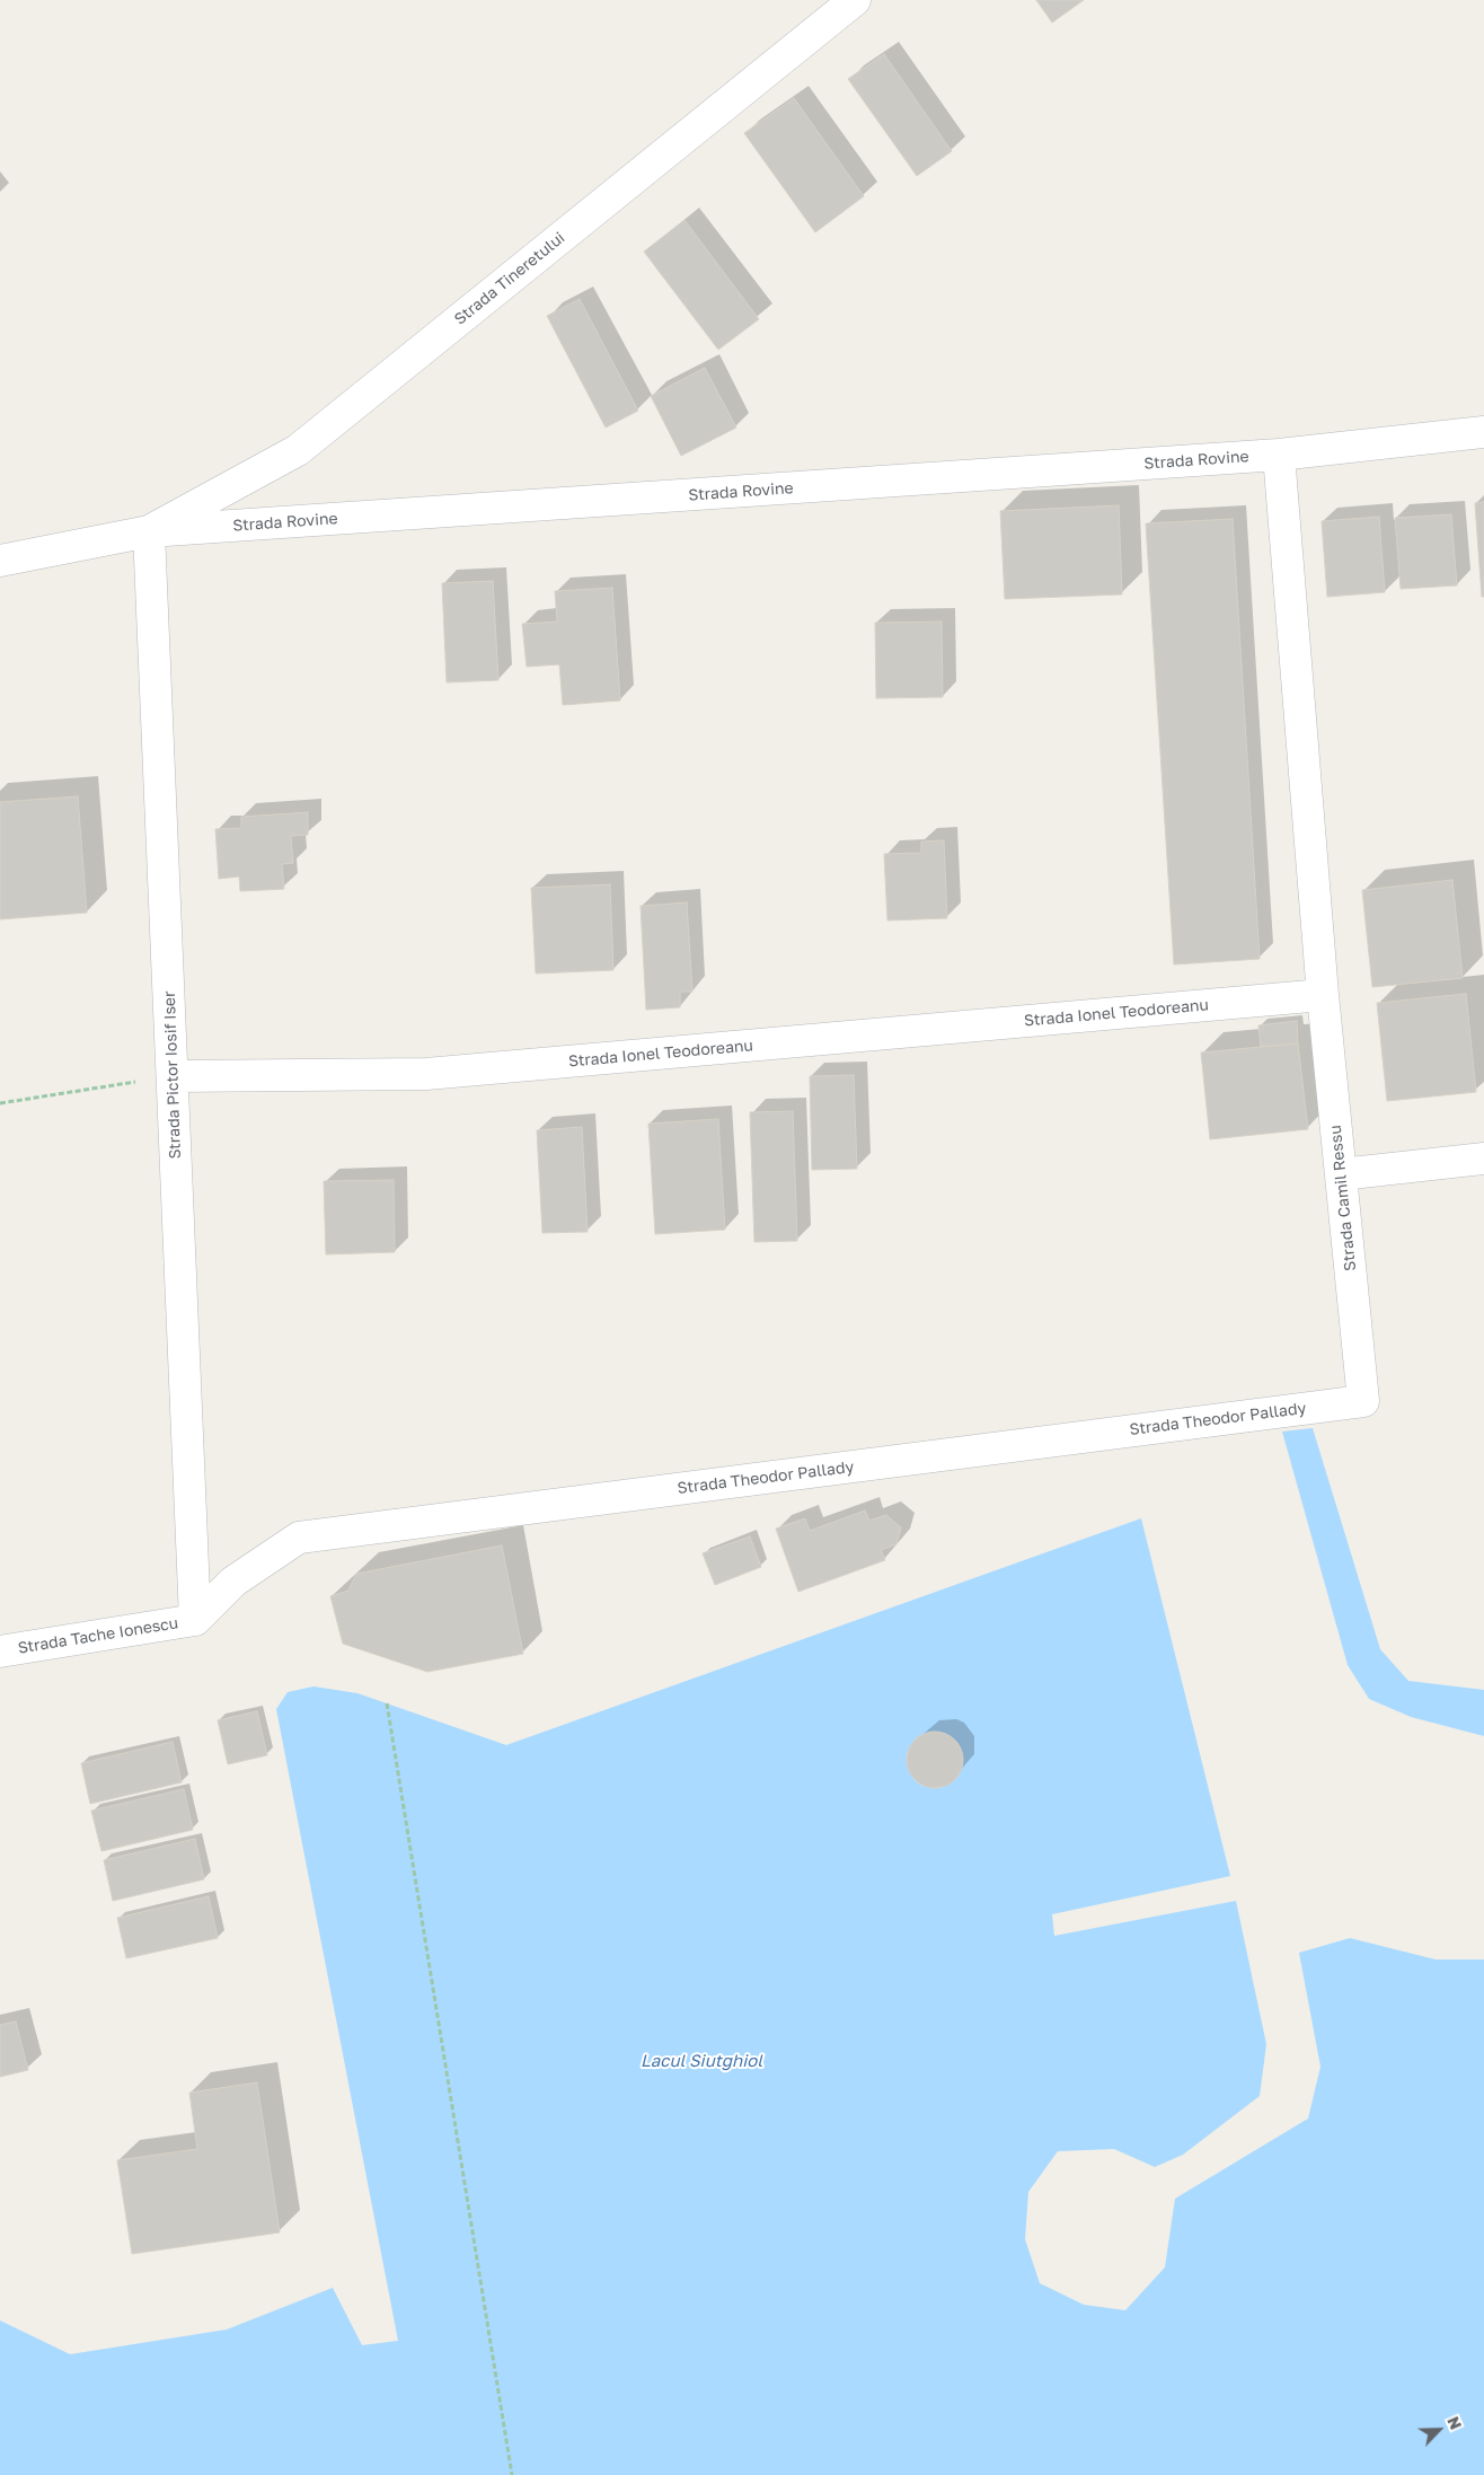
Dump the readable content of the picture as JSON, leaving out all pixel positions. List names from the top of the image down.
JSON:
{
  "streets": {
    "street": [
      "Strada Tineretului",
      "Strada Rovine",
      "Strada Ionel Teodoreanu",
      "Strada Pictor Iosif Iser",
      "Strada Camil Ressu",
      "Strada Theodor Pallady",
      "Strada Tache Ionescu"
    ]
  },
  "crossings": [
    ["Strada Tineretului", "Strada Rovine"],
    ["Strada Tineretului", "Strada Pictor Iosif Iser"],
    ["Strada Rovine", "Strada Pictor Iosif Iser"],
    ["Strada Rovine", "Strada Camil Ressu"],
    ["Strada Ionel Teodoreanu", "Strada Pictor Iosif Iser"],
    ["Strada Ionel Teodoreanu", "Strada Camil Ressu"],
    ["Strada Pictor Iosif Iser", "Strada Theodor Pallady"],
    ["Strada Pictor Iosif Iser", "Strada Tache Ionescu"],
    ["Strada Camil Ressu", "Strada Theodor Pallady"],
    ["Strada Theodor Pallady", "Strada Tache Ionescu"]
  ],
  "water": ["Lacul Siutghiol"],
  "north": "top right"
}
